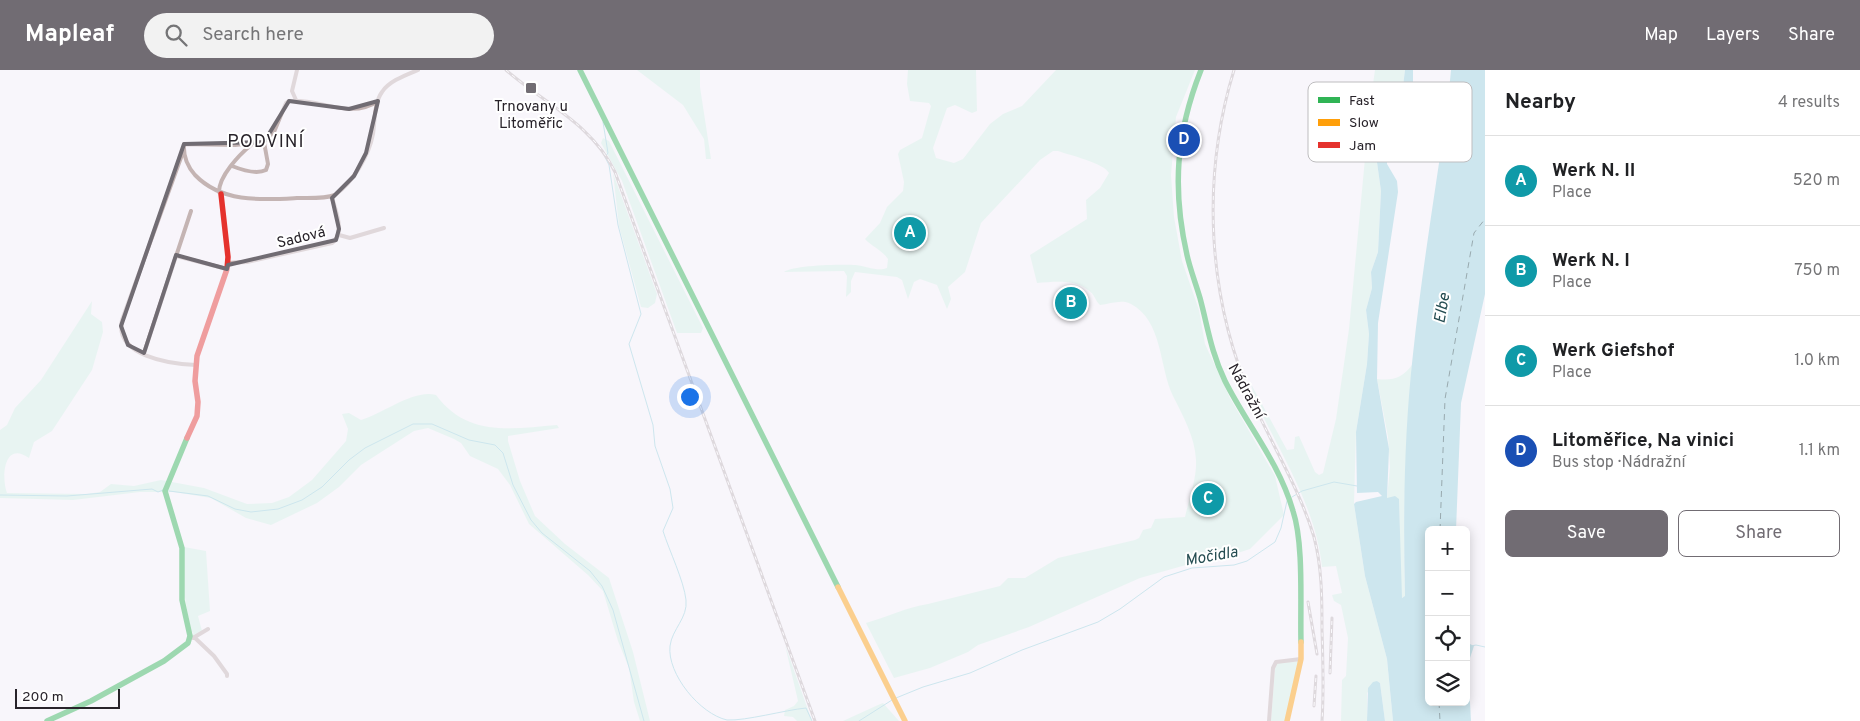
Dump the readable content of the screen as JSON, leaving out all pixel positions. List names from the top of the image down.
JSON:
{
  "streets": {
    "main road": ["Nádražní"],
    "street": ["Sadová"]
  },
  "districts": ["PODVINÍ"],
  "water": ["Elbe", "Močidla"],
  "places": {
    "transit": ["Trnovany u Litoměřic"]
  },
  "legend": ["Fast", "Slow", "Jam"],
  "scale_bar": "200 m",
  "page": {
    "header": "Mapleaf",
    "search": "Search here",
    "nav": ["Map", "Layers", "Share"],
    "heading": ["Nearby", "4 results"],
    "pins": [
      "D",
      "A",
      "B",
      "C"
    ],
    "list": [
      {
        "mark": "A",
        "name": "Werk N. II",
        "note": "Place",
        "value": "520 m"
      },
      {
        "mark": "B",
        "name": "Werk N. I",
        "note": "Place",
        "value": "750 m"
      },
      {
        "mark": "C",
        "name": "Werk Giefshof",
        "note": "Place",
        "value": "1.0 km"
      },
      {
        "mark": "D",
        "name": "Litoměřice, Na vinici",
        "note": "Bus stop · Nádražní",
        "value": "1.1 km"
      }
    ],
    "buttons": ["Save", "Share"],
    "map_buttons": ["+", "−"],
    "scale": "200 m"
  }
}
